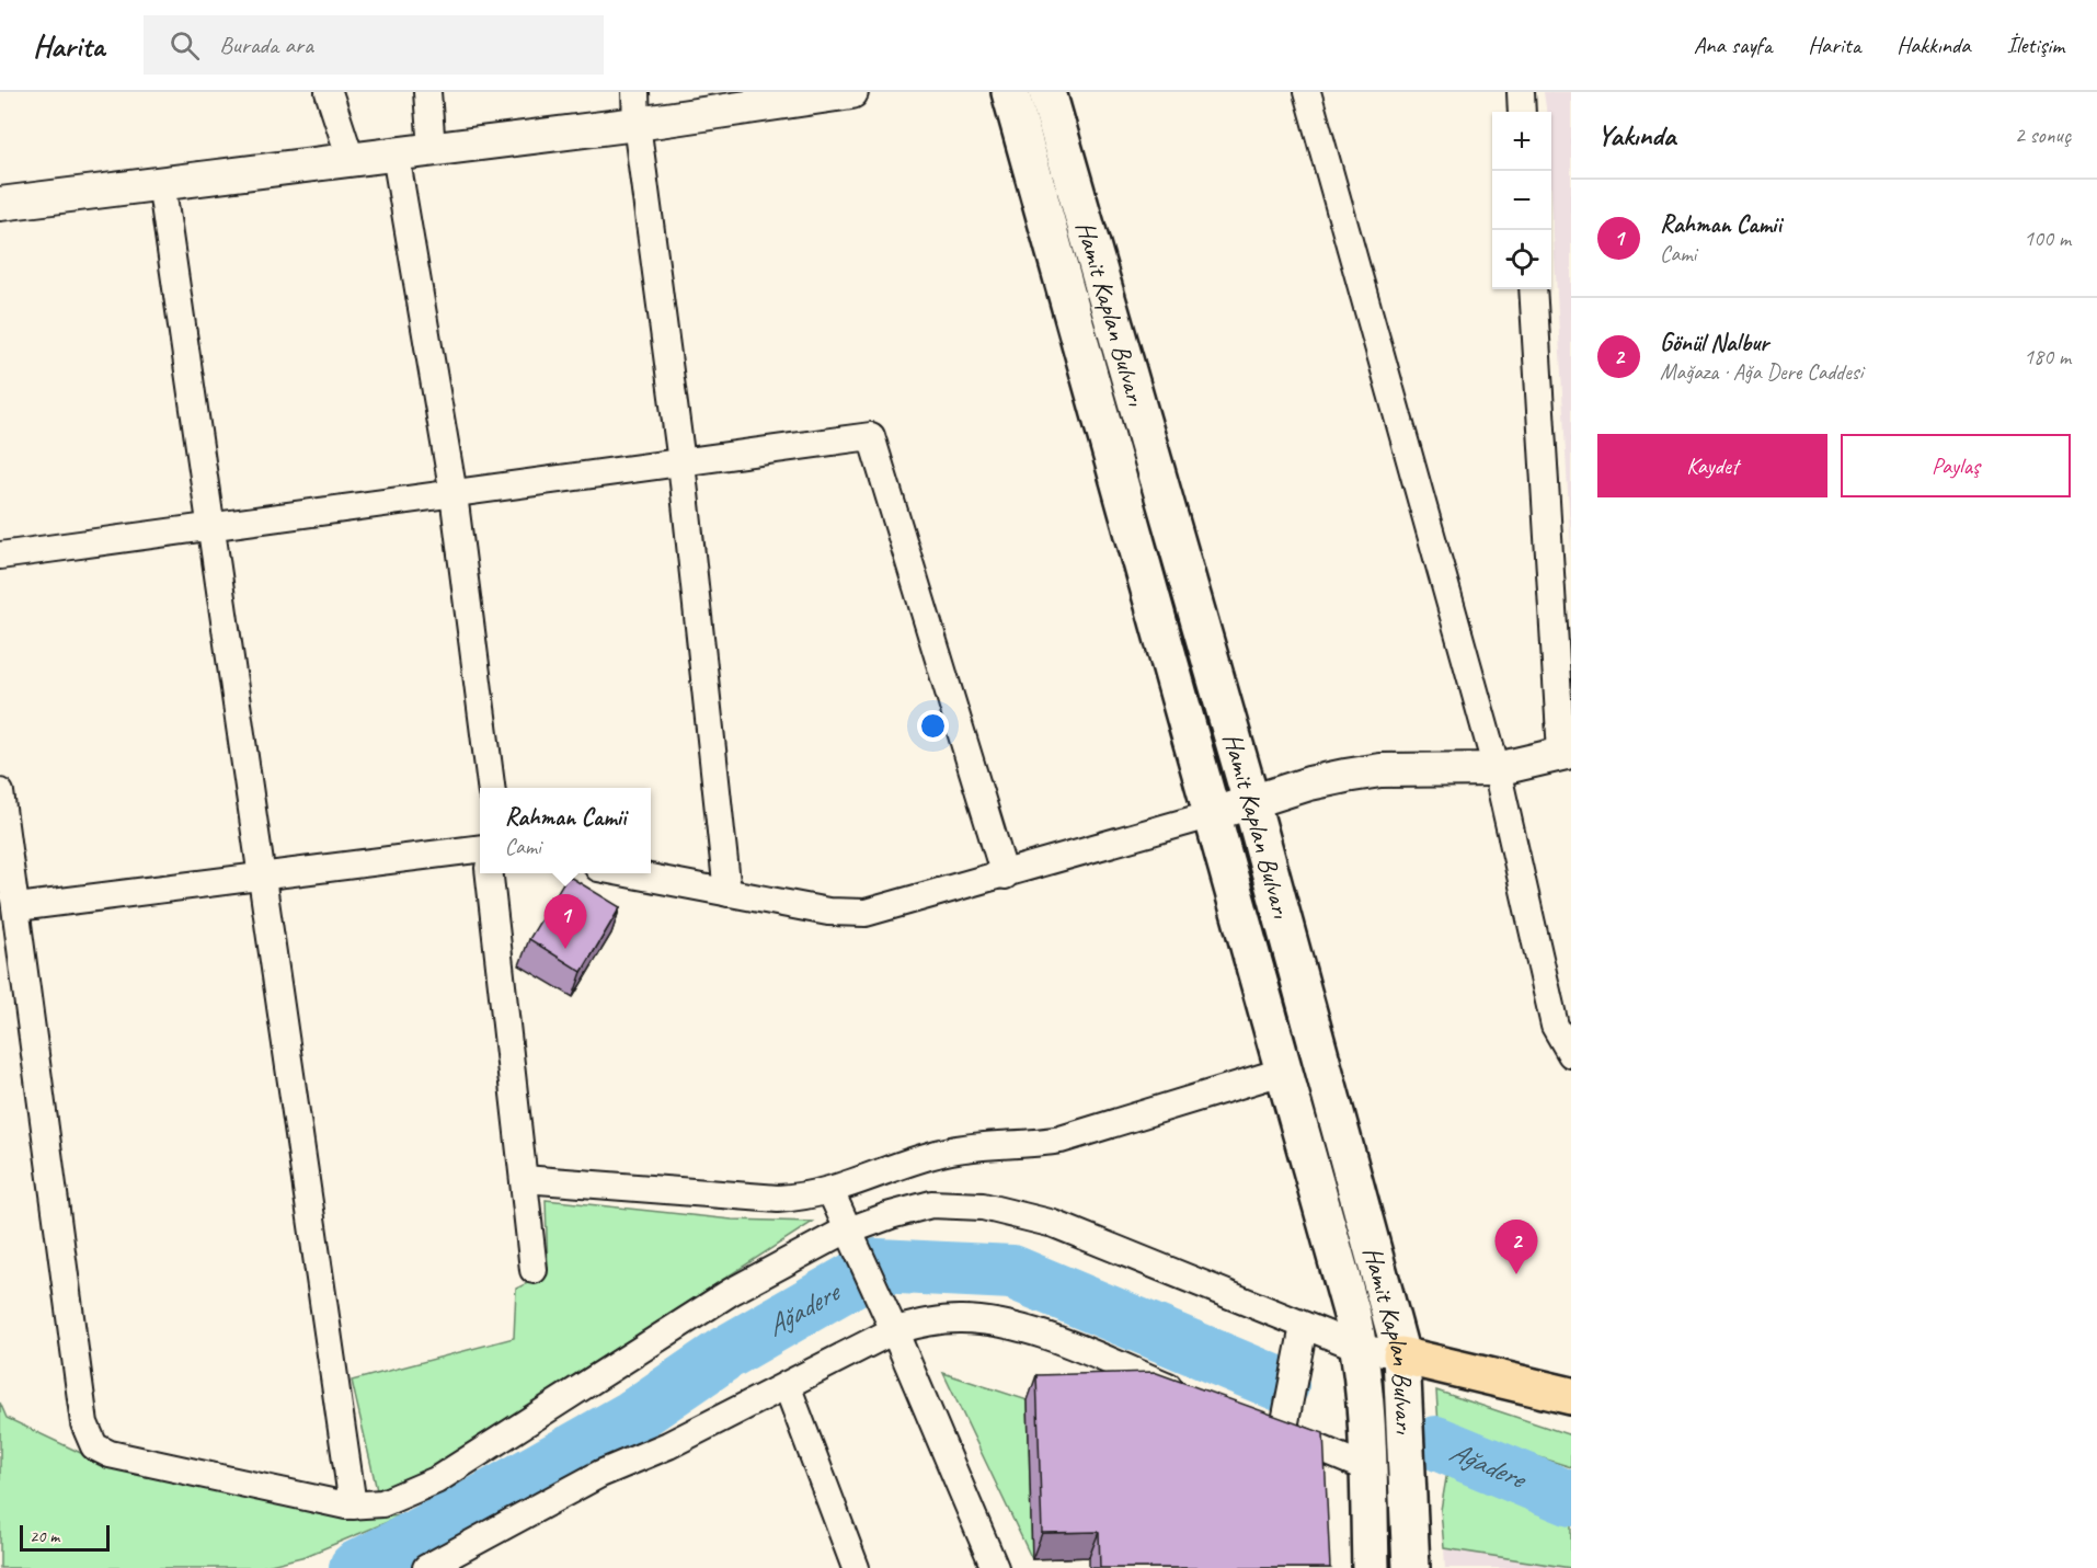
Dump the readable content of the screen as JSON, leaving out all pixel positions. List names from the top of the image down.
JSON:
{
  "streets": {
    "main road": ["Hamit Kaplan Bulvarı"]
  },
  "water": ["Ağadere"],
  "scale_bar": "20 m",
  "page": {
    "header": "Harita",
    "search": "Burada ara",
    "nav": [
      "Ana sayfa",
      "Harita",
      "Hakkında",
      "İletişim"
    ],
    "heading": ["Yakında", "2 sonuç"],
    "map_buttons": ["+", "−"],
    "list": [
      {
        "mark": "1",
        "name": "Rahman Camii",
        "note": "Cami",
        "value": "100 m"
      },
      {
        "mark": "2",
        "name": "Gönül Nalbur",
        "note": "Mağaza · Ağa Dere Caddesi",
        "value": "180 m"
      }
    ],
    "buttons": ["Kaydet", "Paylaş"],
    "popup": ["Rahman Camii", "Cami"],
    "pins": ["1", "2"],
    "scale": "20 m"
  }
}
